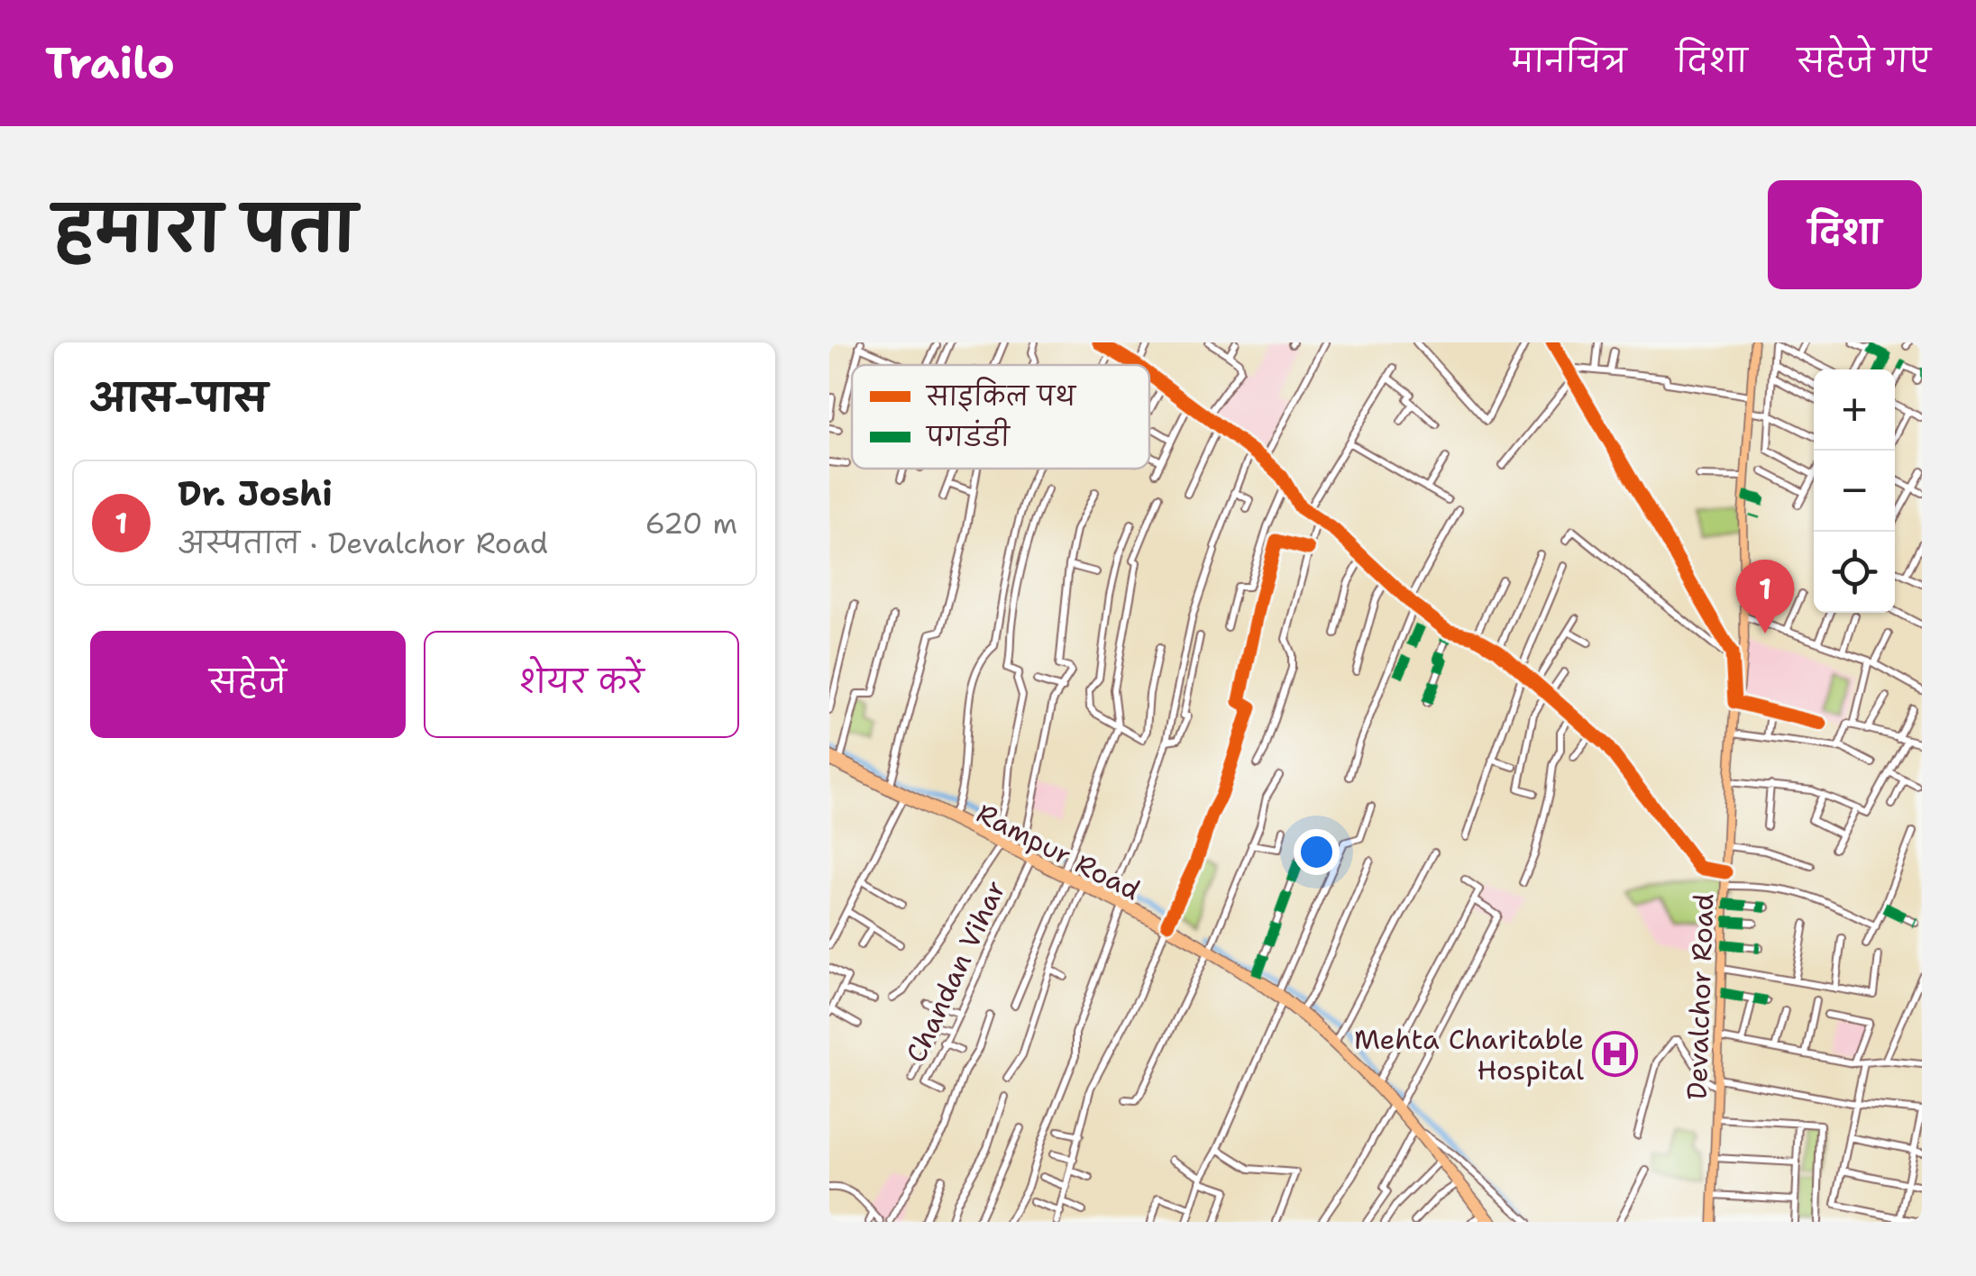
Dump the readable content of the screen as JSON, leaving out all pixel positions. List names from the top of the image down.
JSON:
{
  "streets": {
    "main road": ["Rampur Road", "Devalchor Road"],
    "street": ["Chandan Vihar"]
  },
  "crossings": [
    ["Rampur Road", "Chandan Vihar"]
  ],
  "places": {
    "hospital": ["Mehta Charitable Hospital"]
  },
  "legend": ["साइकिल पथ", "पगडंडी"],
  "page": {
    "header": "Trailo",
    "nav": ["मानचित्र", "दिशा", "सहेजे गए"],
    "title": "हमारा पता",
    "buttons": [
      "दिशा",
      ["सहेजें", "शेयर करें"]
    ],
    "heading": "आस-पास",
    "map_buttons": ["+", "−"],
    "list": [
      {
        "mark": "1",
        "name": "Dr. Joshi",
        "note": "अस्पताल · Devalchor Road",
        "value": "620 m"
      }
    ],
    "pins": "1"
  }
}
